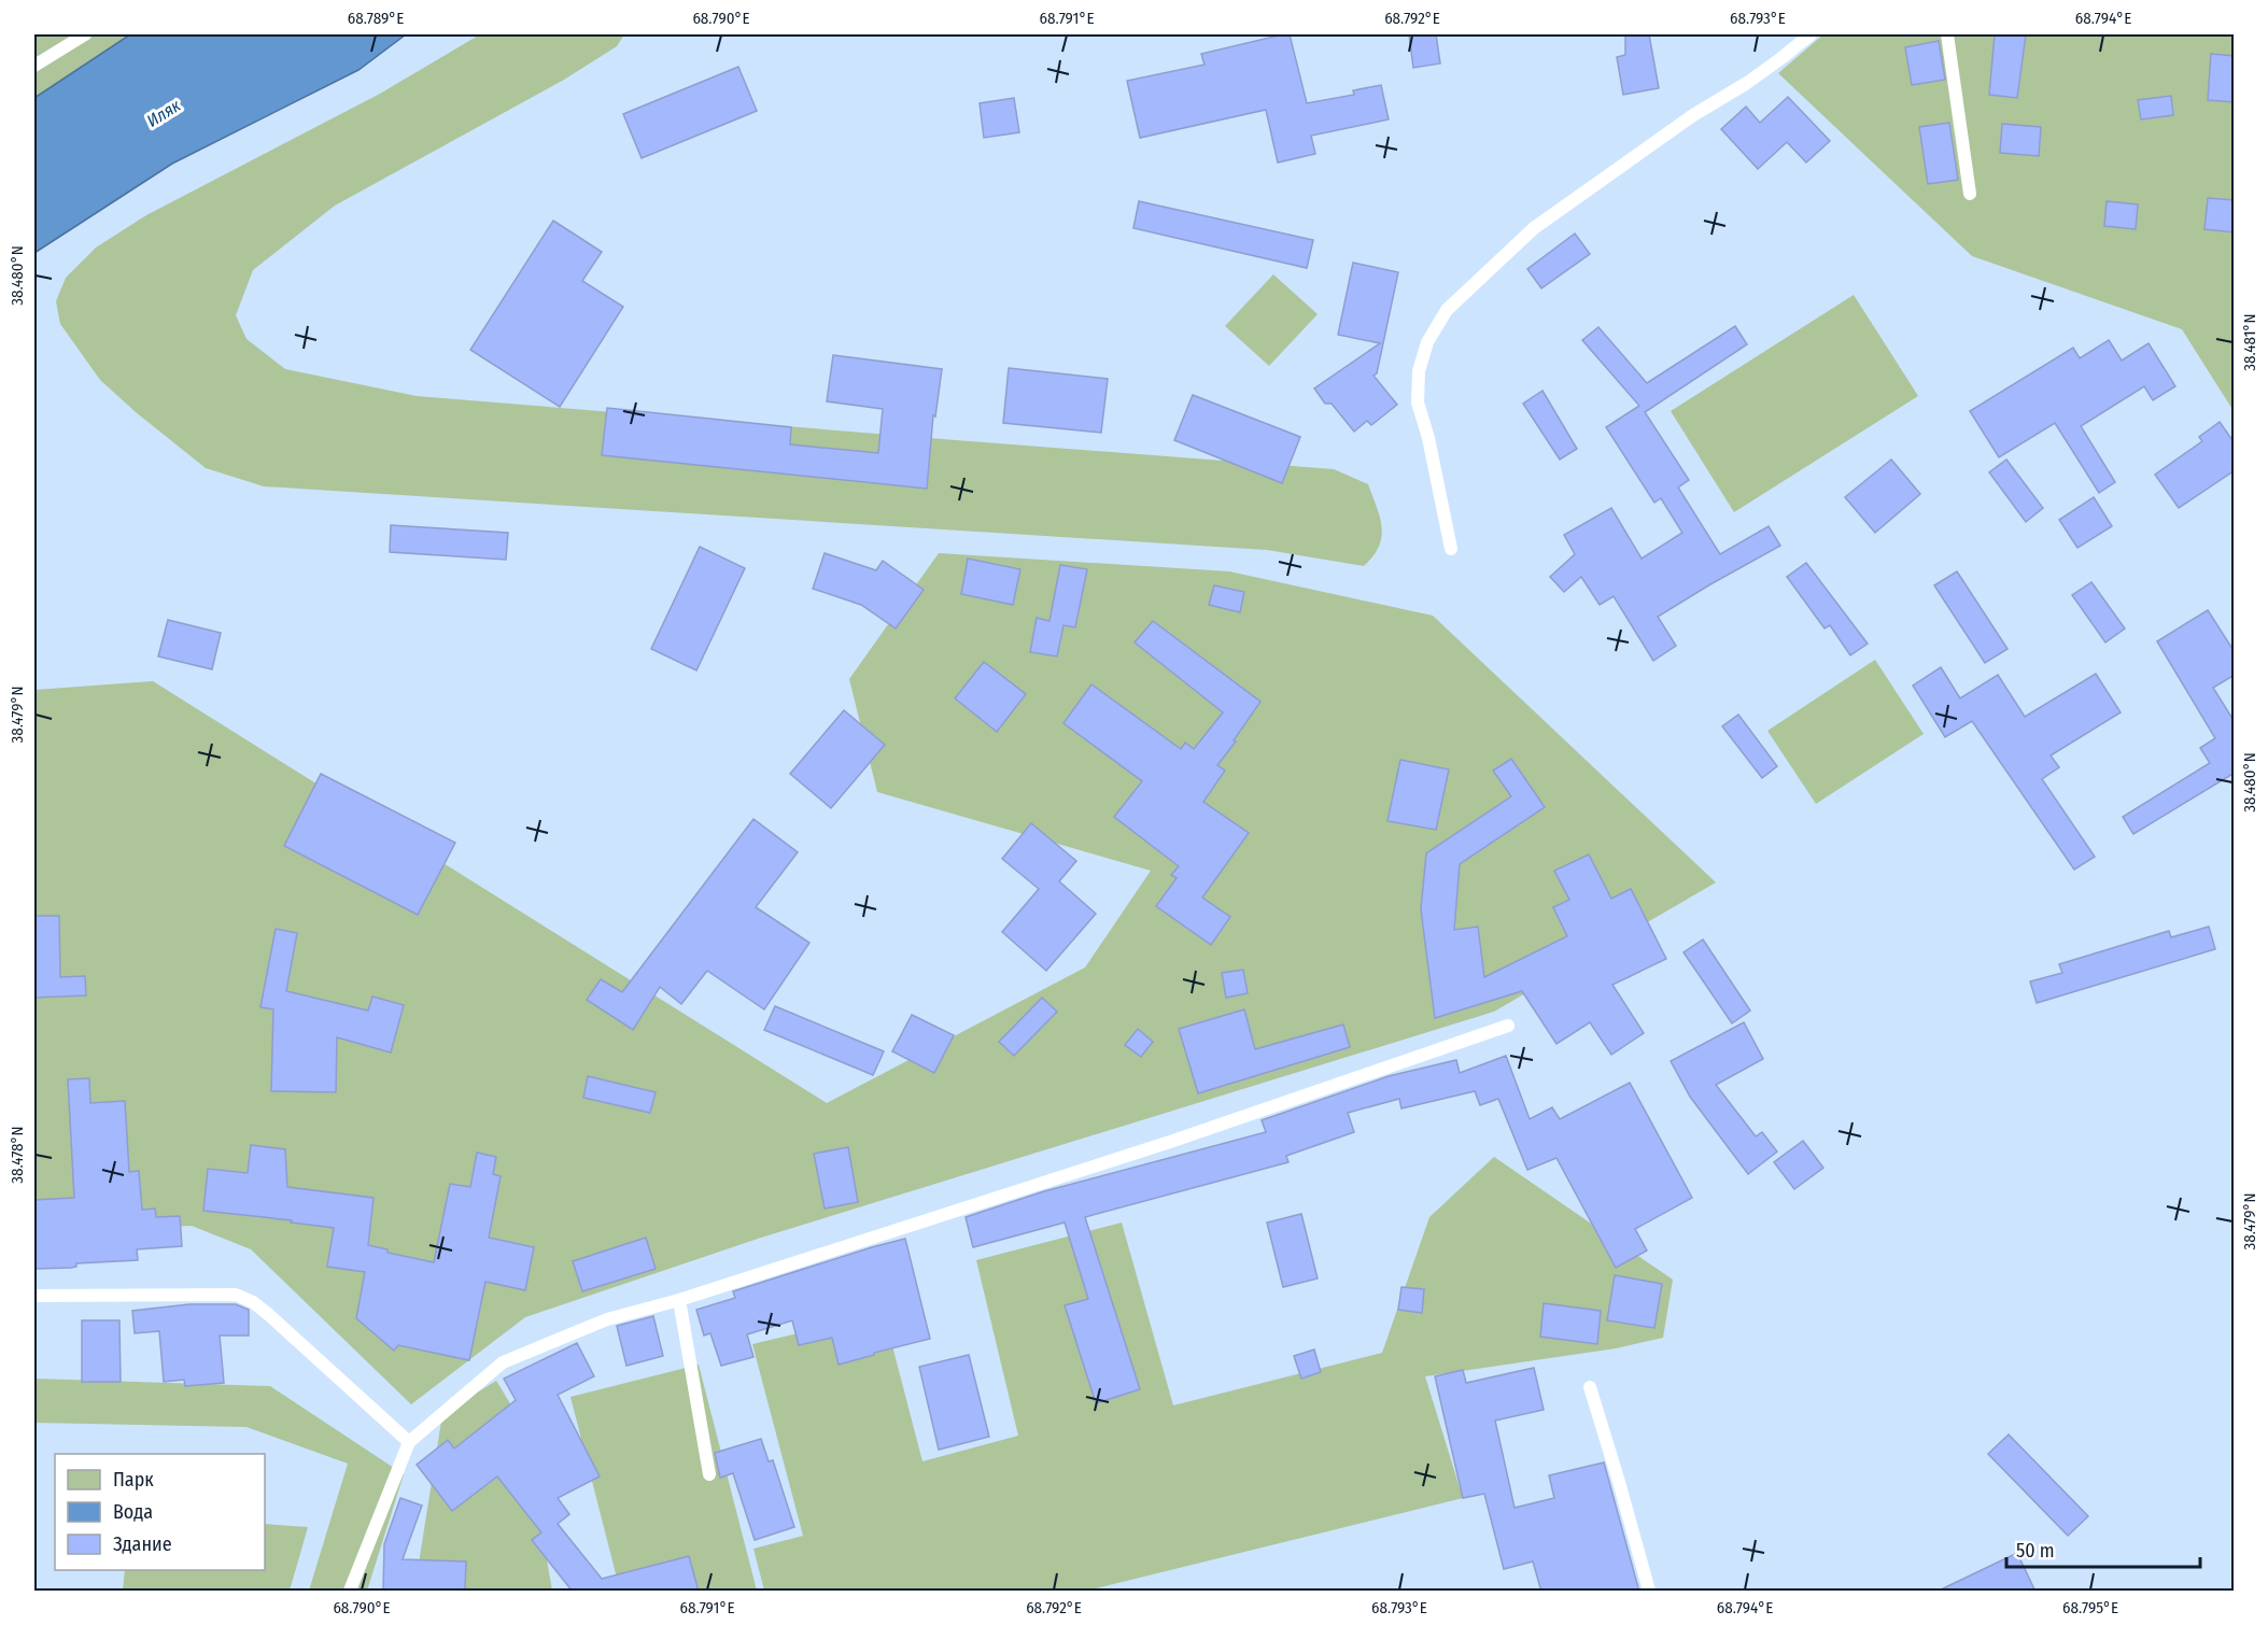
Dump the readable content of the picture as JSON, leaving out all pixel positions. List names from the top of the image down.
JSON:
{
  "water": ["Иляк"],
  "legend": ["Парк", "Вода", "Здание"],
  "scale_bar": "50 m",
  "coordinates": [
    "68.789°E",
    "68.790°E",
    "68.791°E",
    "68.792°E",
    "68.793°E",
    "68.794°E",
    "38.480°N",
    "38.481°N",
    "38.479°N",
    "38.478°N",
    "68.795°E"
  ]
}
